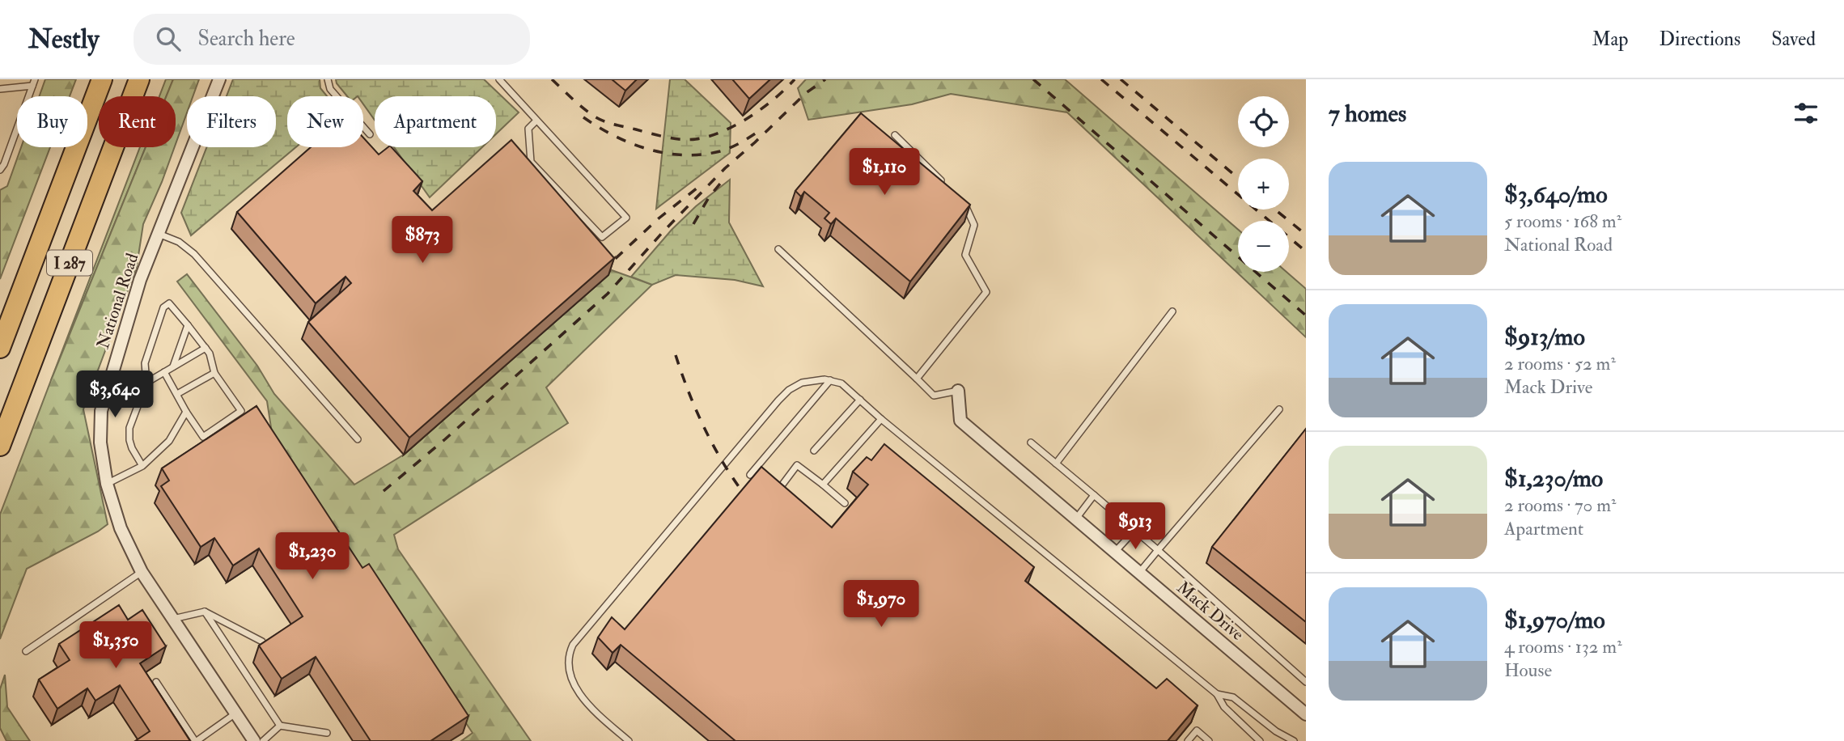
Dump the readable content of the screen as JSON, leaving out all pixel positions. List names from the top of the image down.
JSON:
{
  "streets": {
    "highway": ["I 287"],
    "street": ["National Road", "Mack Drive"]
  },
  "page": {
    "header": "Nestly",
    "search": "Search here",
    "nav": ["Map", "Directions", "Saved"],
    "heading": "7 homes",
    "map_buttons": ["+", "−"],
    "chip": [
      "Buy",
      "Rent",
      "Filters",
      "New",
      "Apartment"
    ],
    "list": [
      {
        "name": "$3,640/mo",
        "note": "5 rooms · 168 m² · National Road"
      },
      {
        "name": "$913/mo",
        "note": "2 rooms · 52 m² · Mack Drive"
      },
      {
        "name": "$1,230/mo",
        "note": "2 rooms · 70 m² · Apartment"
      },
      {
        "name": "$1,970/mo",
        "note": "4 rooms · 132 m² · House"
      }
    ],
    "price": [
      "$1,110",
      "$873",
      "$3,640",
      "$913",
      "$1,230",
      "$1,970",
      "$1,350"
    ]
  }
}
